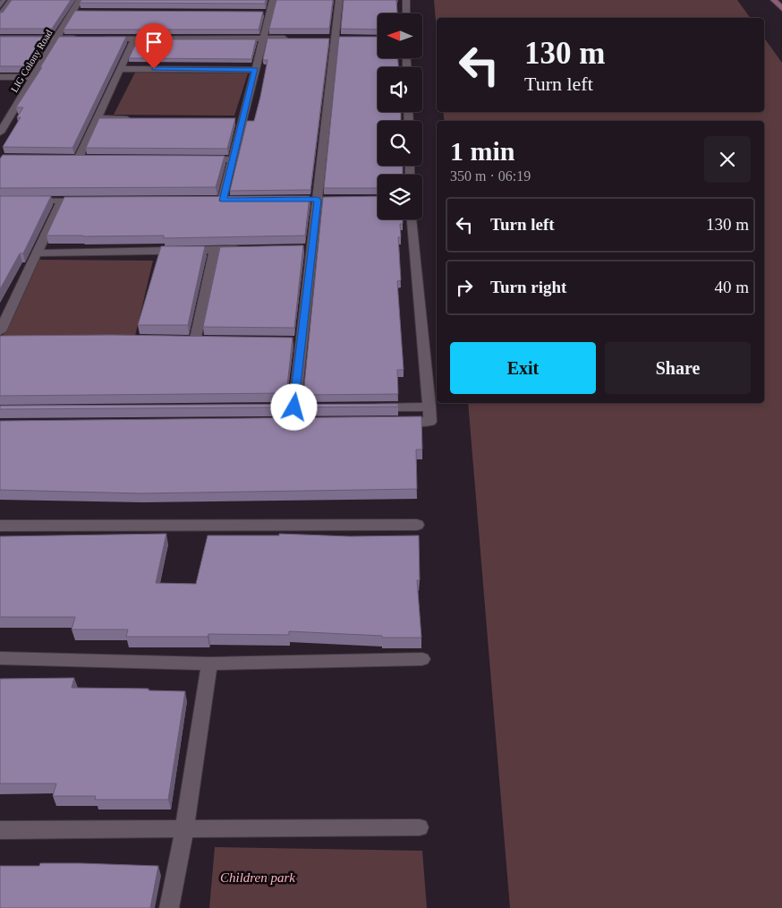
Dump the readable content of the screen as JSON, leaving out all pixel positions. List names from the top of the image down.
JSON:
{
  "streets": {
    "street": ["LIG Colony Road"]
  },
  "parks": ["Children park"],
  "north": "left",
  "page": {
    "turn": ["130 m", "Turn left"],
    "heading": ["1 min", "350 m · 06:19"],
    "list": [
      {
        "name": "Turn left",
        "value": "130 m"
      },
      {
        "name": "Turn right",
        "value": "40 m"
      }
    ],
    "buttons": ["Exit", "Share"]
  }
}
